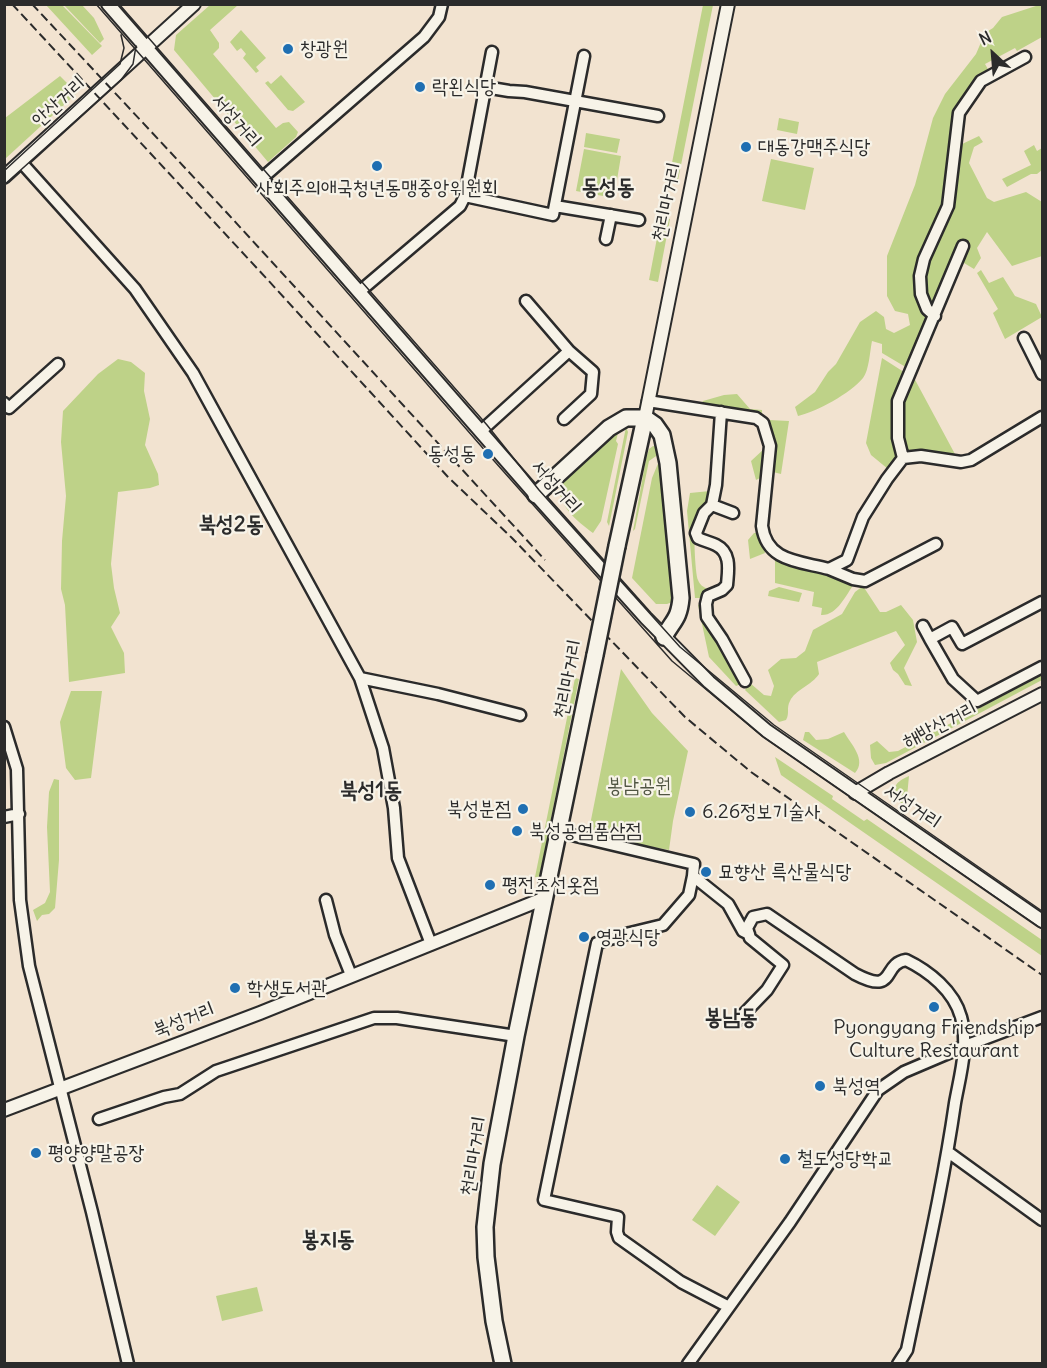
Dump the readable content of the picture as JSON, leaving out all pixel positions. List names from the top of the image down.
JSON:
{
  "streets": {
    "highway": ["천리마거리"],
    "main road": [
      "안산거리",
      "서성거리",
      "해방산거리",
      "북성거리"
    ]
  },
  "crossings": [
    ["안산거리", "서성거리"],
    ["서성거리", "해방산거리"],
    ["천리마거리", "북성거리"]
  ],
  "districts": [
    "동성동",
    "북성2동",
    "북성1동",
    "봉남동",
    "봉지동"
  ],
  "parks": ["봉남공원"],
  "places": [
    "창광원",
    "락왼식당",
    "대동강맥주식당",
    "사회주의애국청년동맹중앙위원회",
    "동성동",
    "북성분점",
    "6.26정보기술사",
    "북성공엄품삼점",
    "묘향산 륵산물식당",
    "평전조선옷점",
    "영광식당",
    "학생도서관",
    "Pyongyang Friendship Culture Restaurant",
    "북성역",
    "평양양말공장",
    "철도성당학교"
  ],
  "north": "top left"
}
